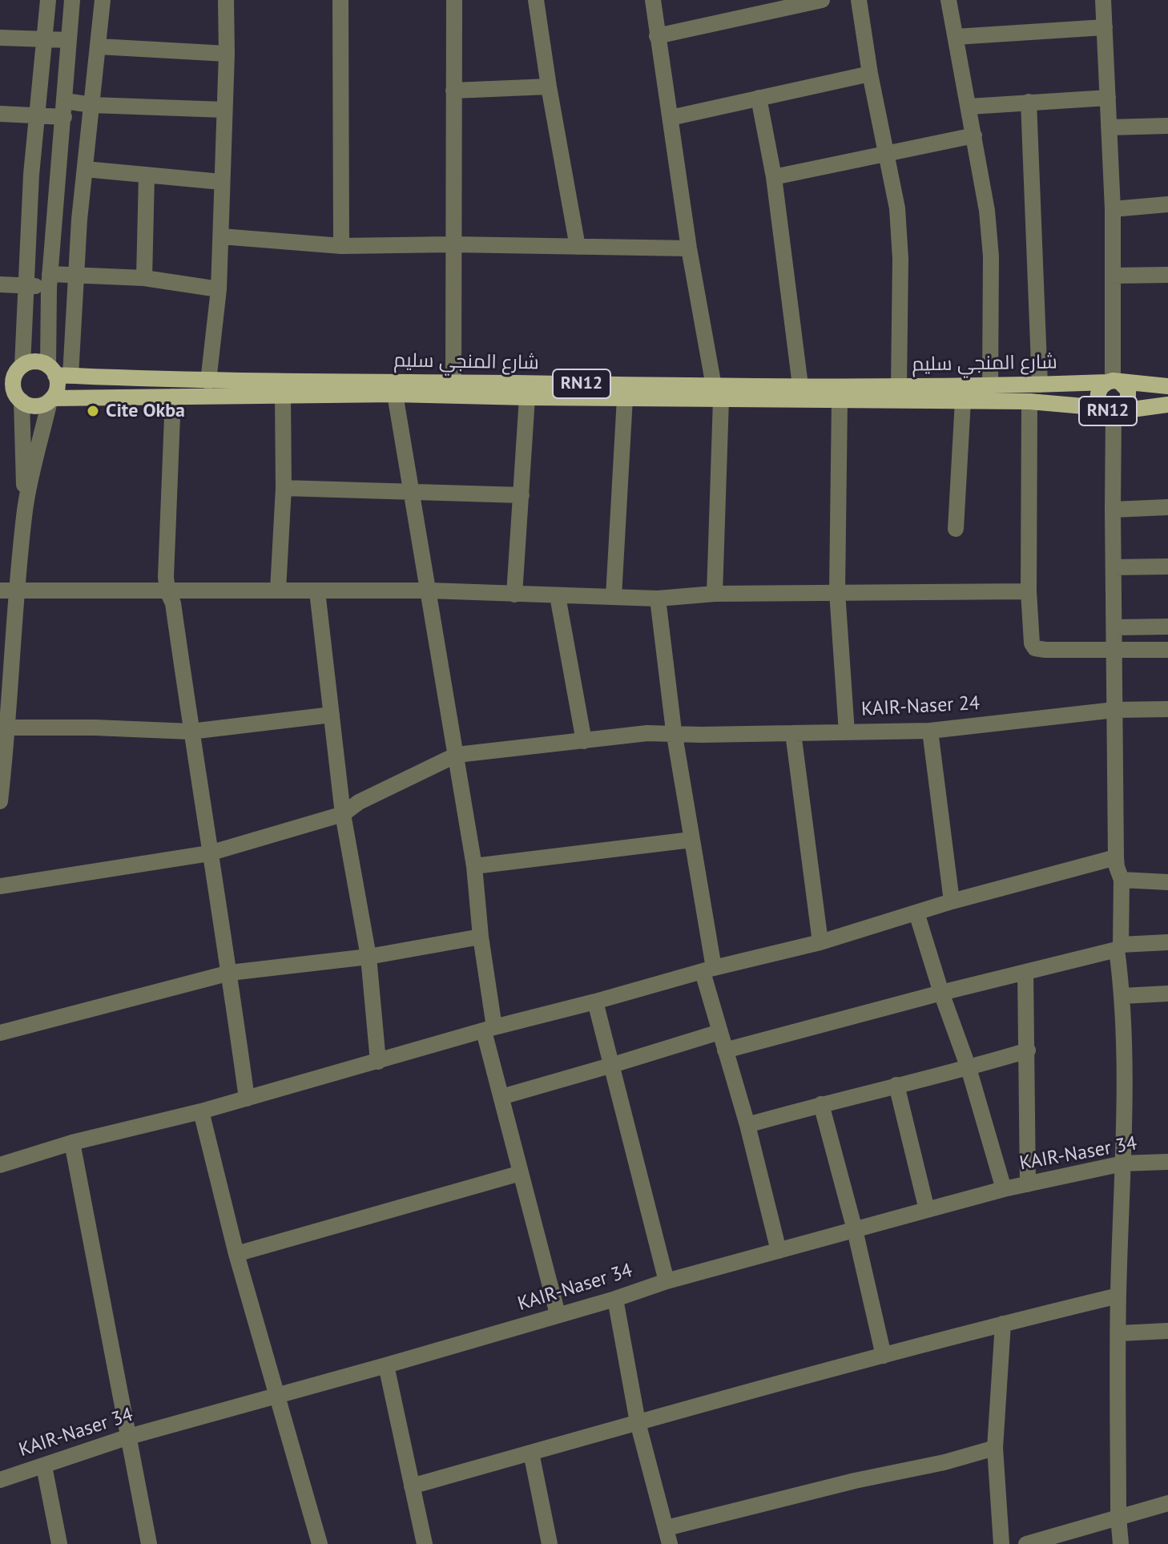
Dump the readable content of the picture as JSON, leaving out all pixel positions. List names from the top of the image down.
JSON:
{
  "streets": {
    "main road": ["شارع المنجي سليم", "RN12"],
    "street": ["KAIR-Naser 24", "KAIR-Naser 34"]
  },
  "crossings": [
    ["شارع المنجي سليم", "RN12"]
  ],
  "places": ["Cite Okba"]
}
